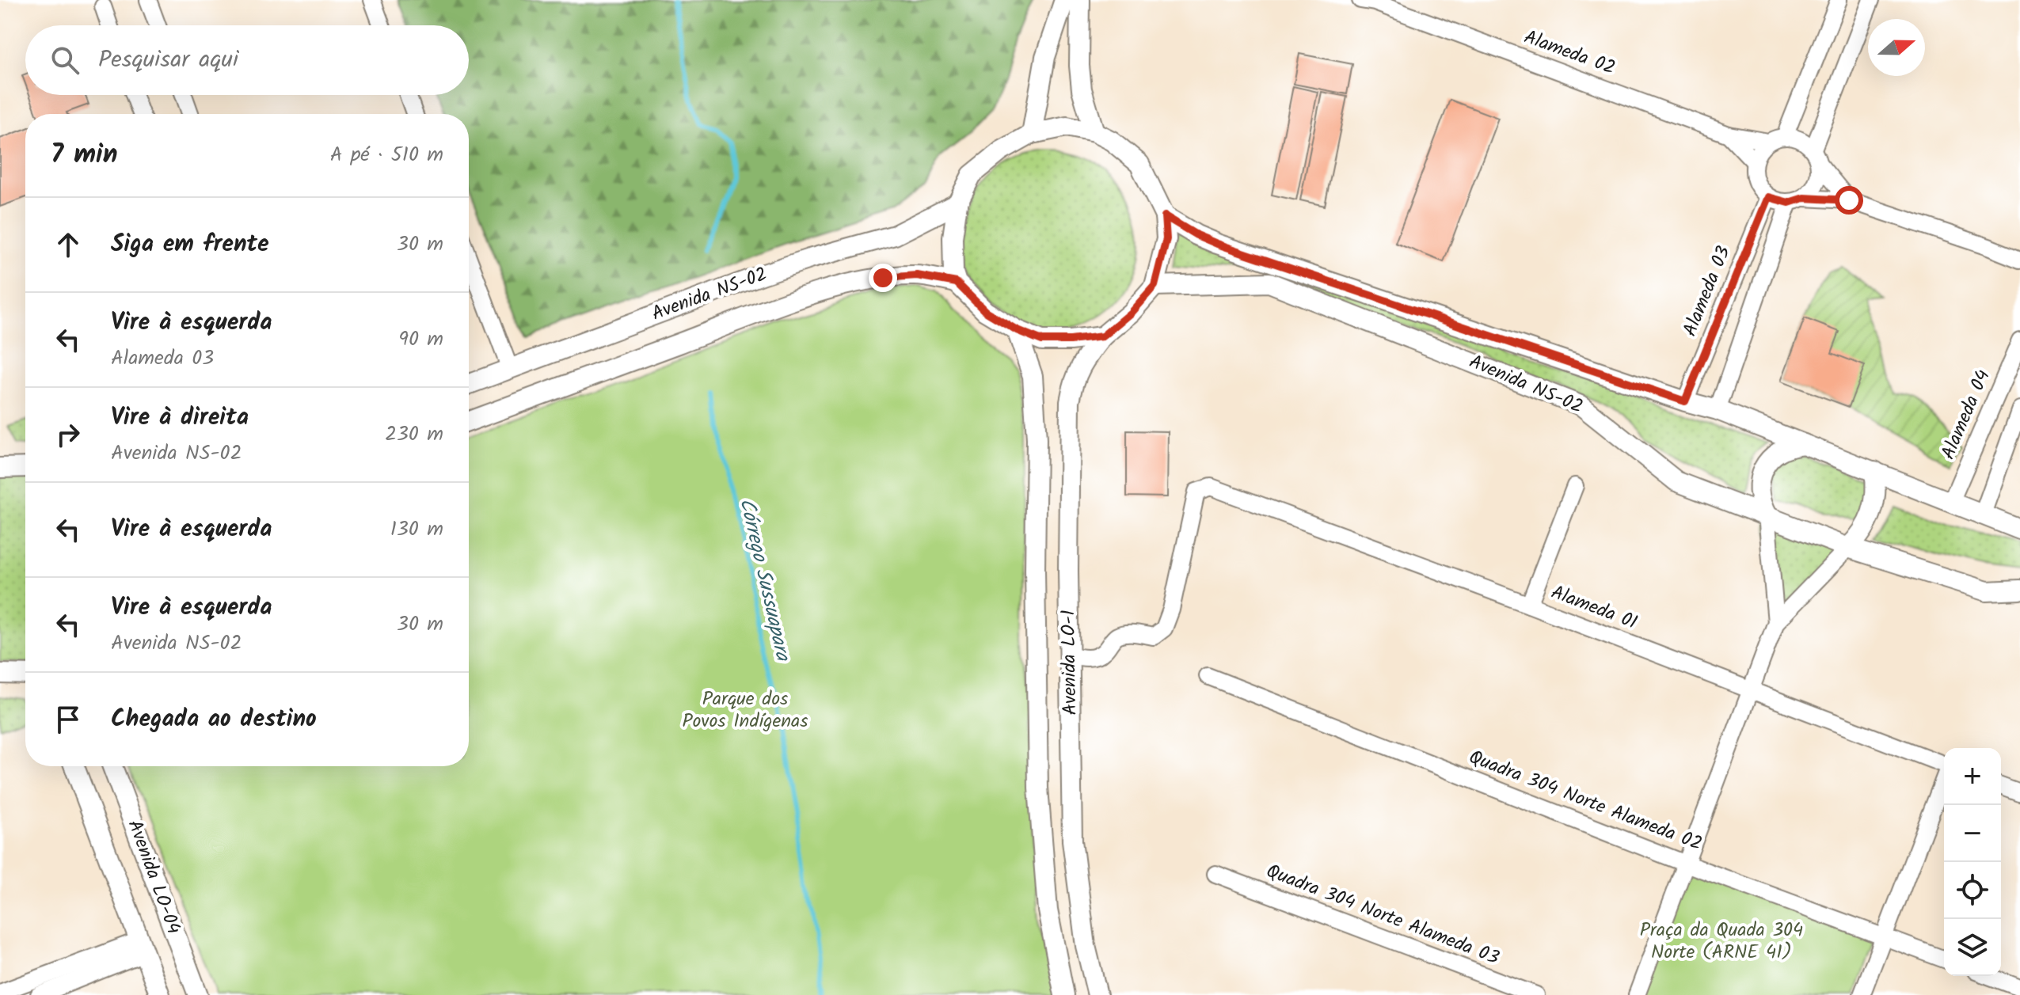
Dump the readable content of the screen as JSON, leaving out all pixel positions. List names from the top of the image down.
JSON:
{
  "streets": {
    "street": [
      "Alameda 02",
      "Alameda 03",
      "Avenida NS-02",
      "Alameda 04",
      "Alameda 01",
      "Avenida LO-1",
      "Quadra 304 Norte Alameda 02",
      "Avenida LO-04",
      "Quadra 304 Norte Alameda 03"
    ]
  },
  "crossings": [
    ["Alameda 02", "Alameda 03"],
    ["Alameda 03", "Avenida NS-02"],
    ["Avenida NS-02", "Alameda 04"],
    ["Avenida NS-02", "Avenida LO-1"],
    ["Alameda 01", "Avenida LO-1"]
  ],
  "water": ["Córrego Sussuapara"],
  "parks": ["Parque dos Povos Indígenas", "Praça da Quada 304 Norte (ARNE 41)"],
  "north": "right",
  "page": {
    "search": "Pesquisar aqui",
    "heading": ["7 min", "A pé · 510 m"],
    "list": [
      ["Siga em frente", "30 m"],
      ["Vire à esquerda", "Alameda 03", "90 m"],
      ["Vire à direita", "Avenida NS-02", "230 m"],
      ["Vire à esquerda", "130 m"],
      ["Vire à esquerda", "Avenida NS-02", "30 m"],
      "Chegada ao destino"
    ],
    "map_buttons": ["+", "−"]
  }
}
